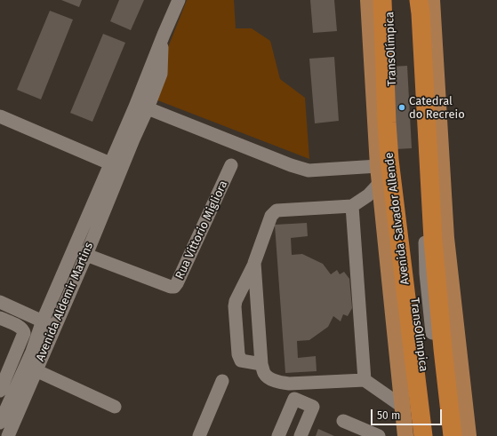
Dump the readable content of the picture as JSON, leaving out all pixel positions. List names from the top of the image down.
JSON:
{
  "streets": {
    "highway": ["Avenida Salvador Allende"],
    "street": ["TransOlímpica", "Rua Vittorio Migliora", "Avenida Aldemir Martins"]
  },
  "crossings": [
    ["Rua Vittorio Migliora", "Avenida Aldemir Martins"]
  ],
  "places": ["Catedral do Recreio"],
  "scale_bar": "50 m"
}
